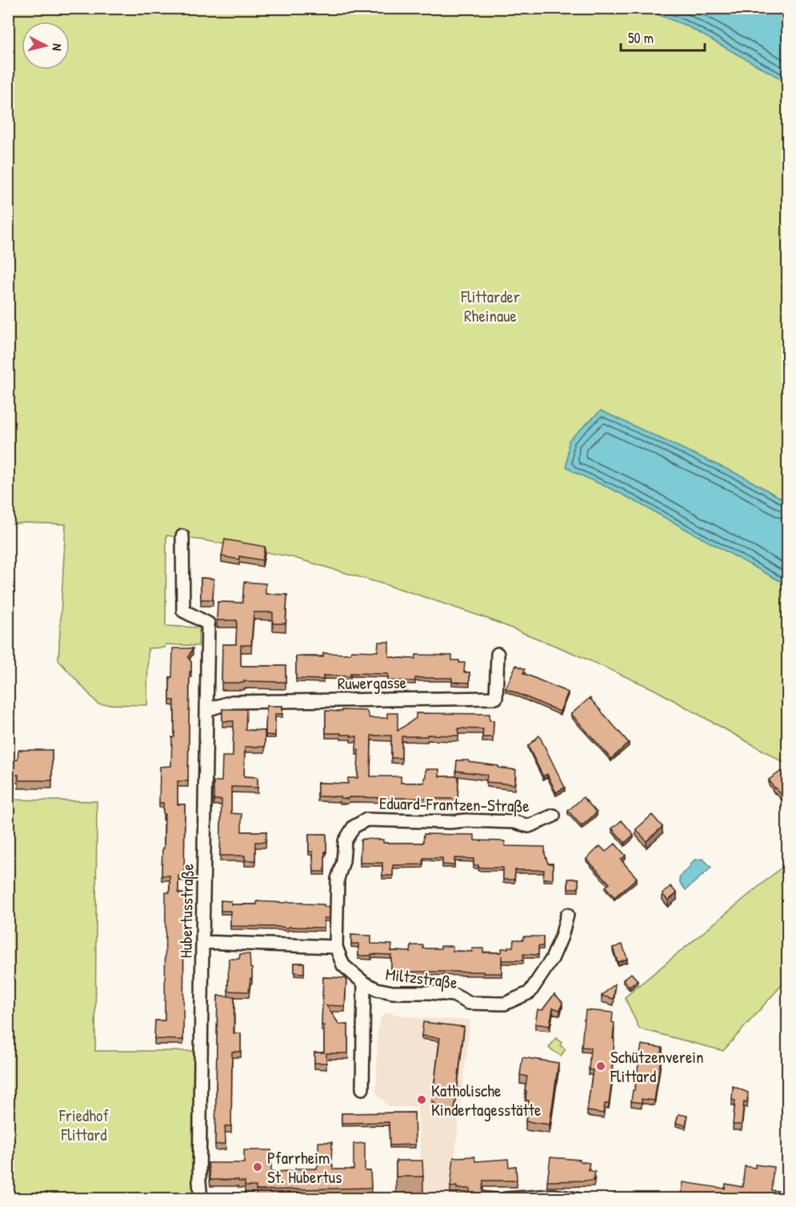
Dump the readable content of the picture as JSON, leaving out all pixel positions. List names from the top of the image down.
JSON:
{
  "streets": {
    "street": [
      "Ruwergasse",
      "Eduard-Frantzen-Straße",
      "Hubertusstraße",
      "Miltzstraße"
    ]
  },
  "crossings": [
    ["Ruwergasse", "Hubertusstraße"],
    ["Eduard-Frantzen-Straße", "Miltzstraße"]
  ],
  "parks": ["Flittarder Rheinaue", "Friedhof Flittard"],
  "places": ["Schützenverein Flittard", "Katholische Kindertagesstätte", "Pfarrheim St. Hubertus"],
  "scale_bar": "50 m",
  "north": "right"
}
